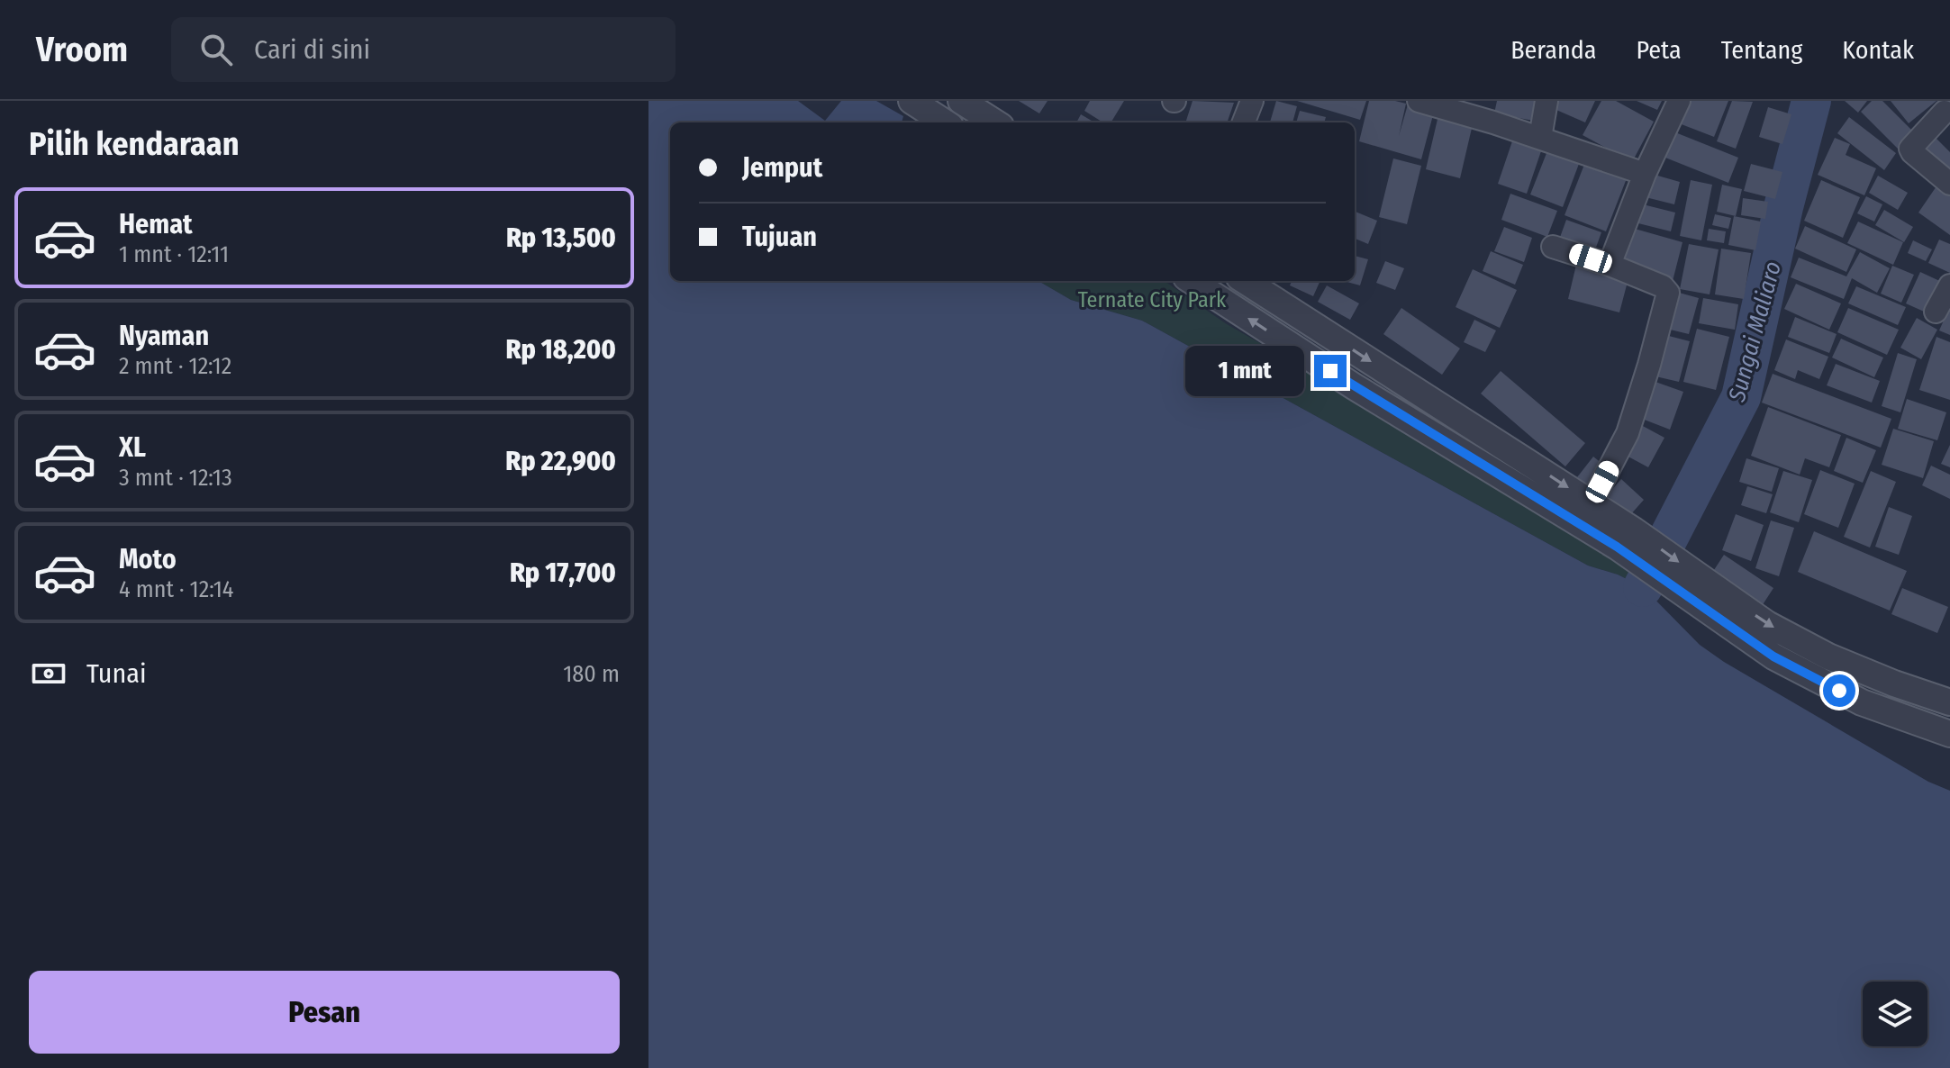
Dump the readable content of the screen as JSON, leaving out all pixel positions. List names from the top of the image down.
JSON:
{
  "water": ["Sungai Maliaro"],
  "parks": ["Ternate City Park"],
  "page": {
    "header": "Vroom",
    "search": "Cari di sini",
    "nav": [
      "Beranda",
      "Peta",
      "Tentang",
      "Kontak"
    ],
    "heading": "Pilih kendaraan",
    "banner": ["Jemput", "Tujuan"],
    "list": [
      {
        "name": "Hemat",
        "note": "1 mnt · 12:11",
        "value": "Rp 13,500"
      },
      {
        "name": "Nyaman",
        "note": "2 mnt · 12:12",
        "value": "Rp 18,200"
      },
      {
        "name": "XL",
        "note": "3 mnt · 12:13",
        "value": "Rp 22,900"
      },
      {
        "name": "Moto",
        "note": "4 mnt · 12:14",
        "value": "Rp 17,700"
      }
    ],
    "bubble": "1 mnt",
    "pay": ["Tunai", "180 m"],
    "buttons": "Pesan"
  }
}
